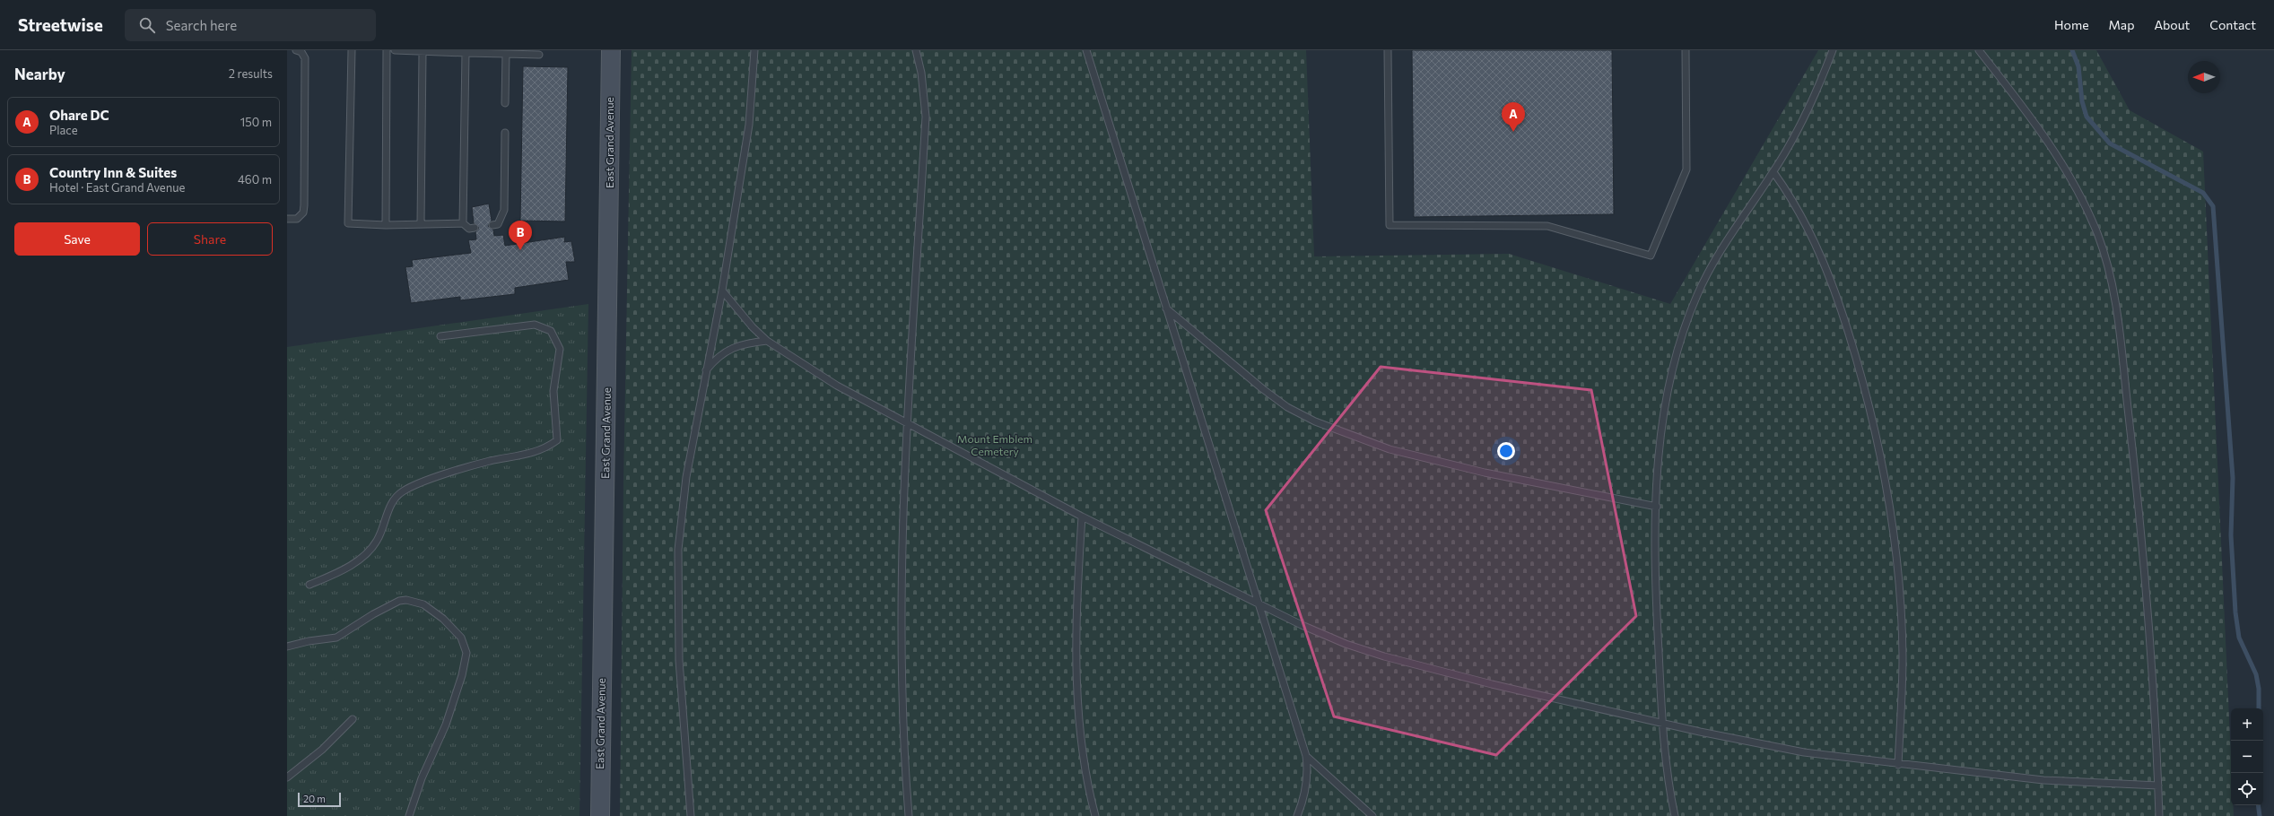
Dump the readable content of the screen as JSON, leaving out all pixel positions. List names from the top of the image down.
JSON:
{
  "streets": {
    "main road": ["East Grand Avenue"]
  },
  "parks": ["Mount Emblem Cemetery"],
  "scale_bar": "20 m",
  "north": "left",
  "page": {
    "header": "Streetwise",
    "search": "Search here",
    "nav": [
      "Home",
      "Map",
      "About",
      "Contact"
    ],
    "heading": ["Nearby", "2 results"],
    "list": [
      {
        "mark": "A",
        "name": "Ohare DC",
        "note": "Place",
        "value": "150 m"
      },
      {
        "mark": "B",
        "name": "Country Inn & Suites",
        "note": "Hotel · East Grand Avenue",
        "value": "460 m"
      }
    ],
    "pins": ["A", "B"],
    "buttons": ["Save", "Share"],
    "map_buttons": ["+", "−"],
    "scale": "20 m"
  }
}
